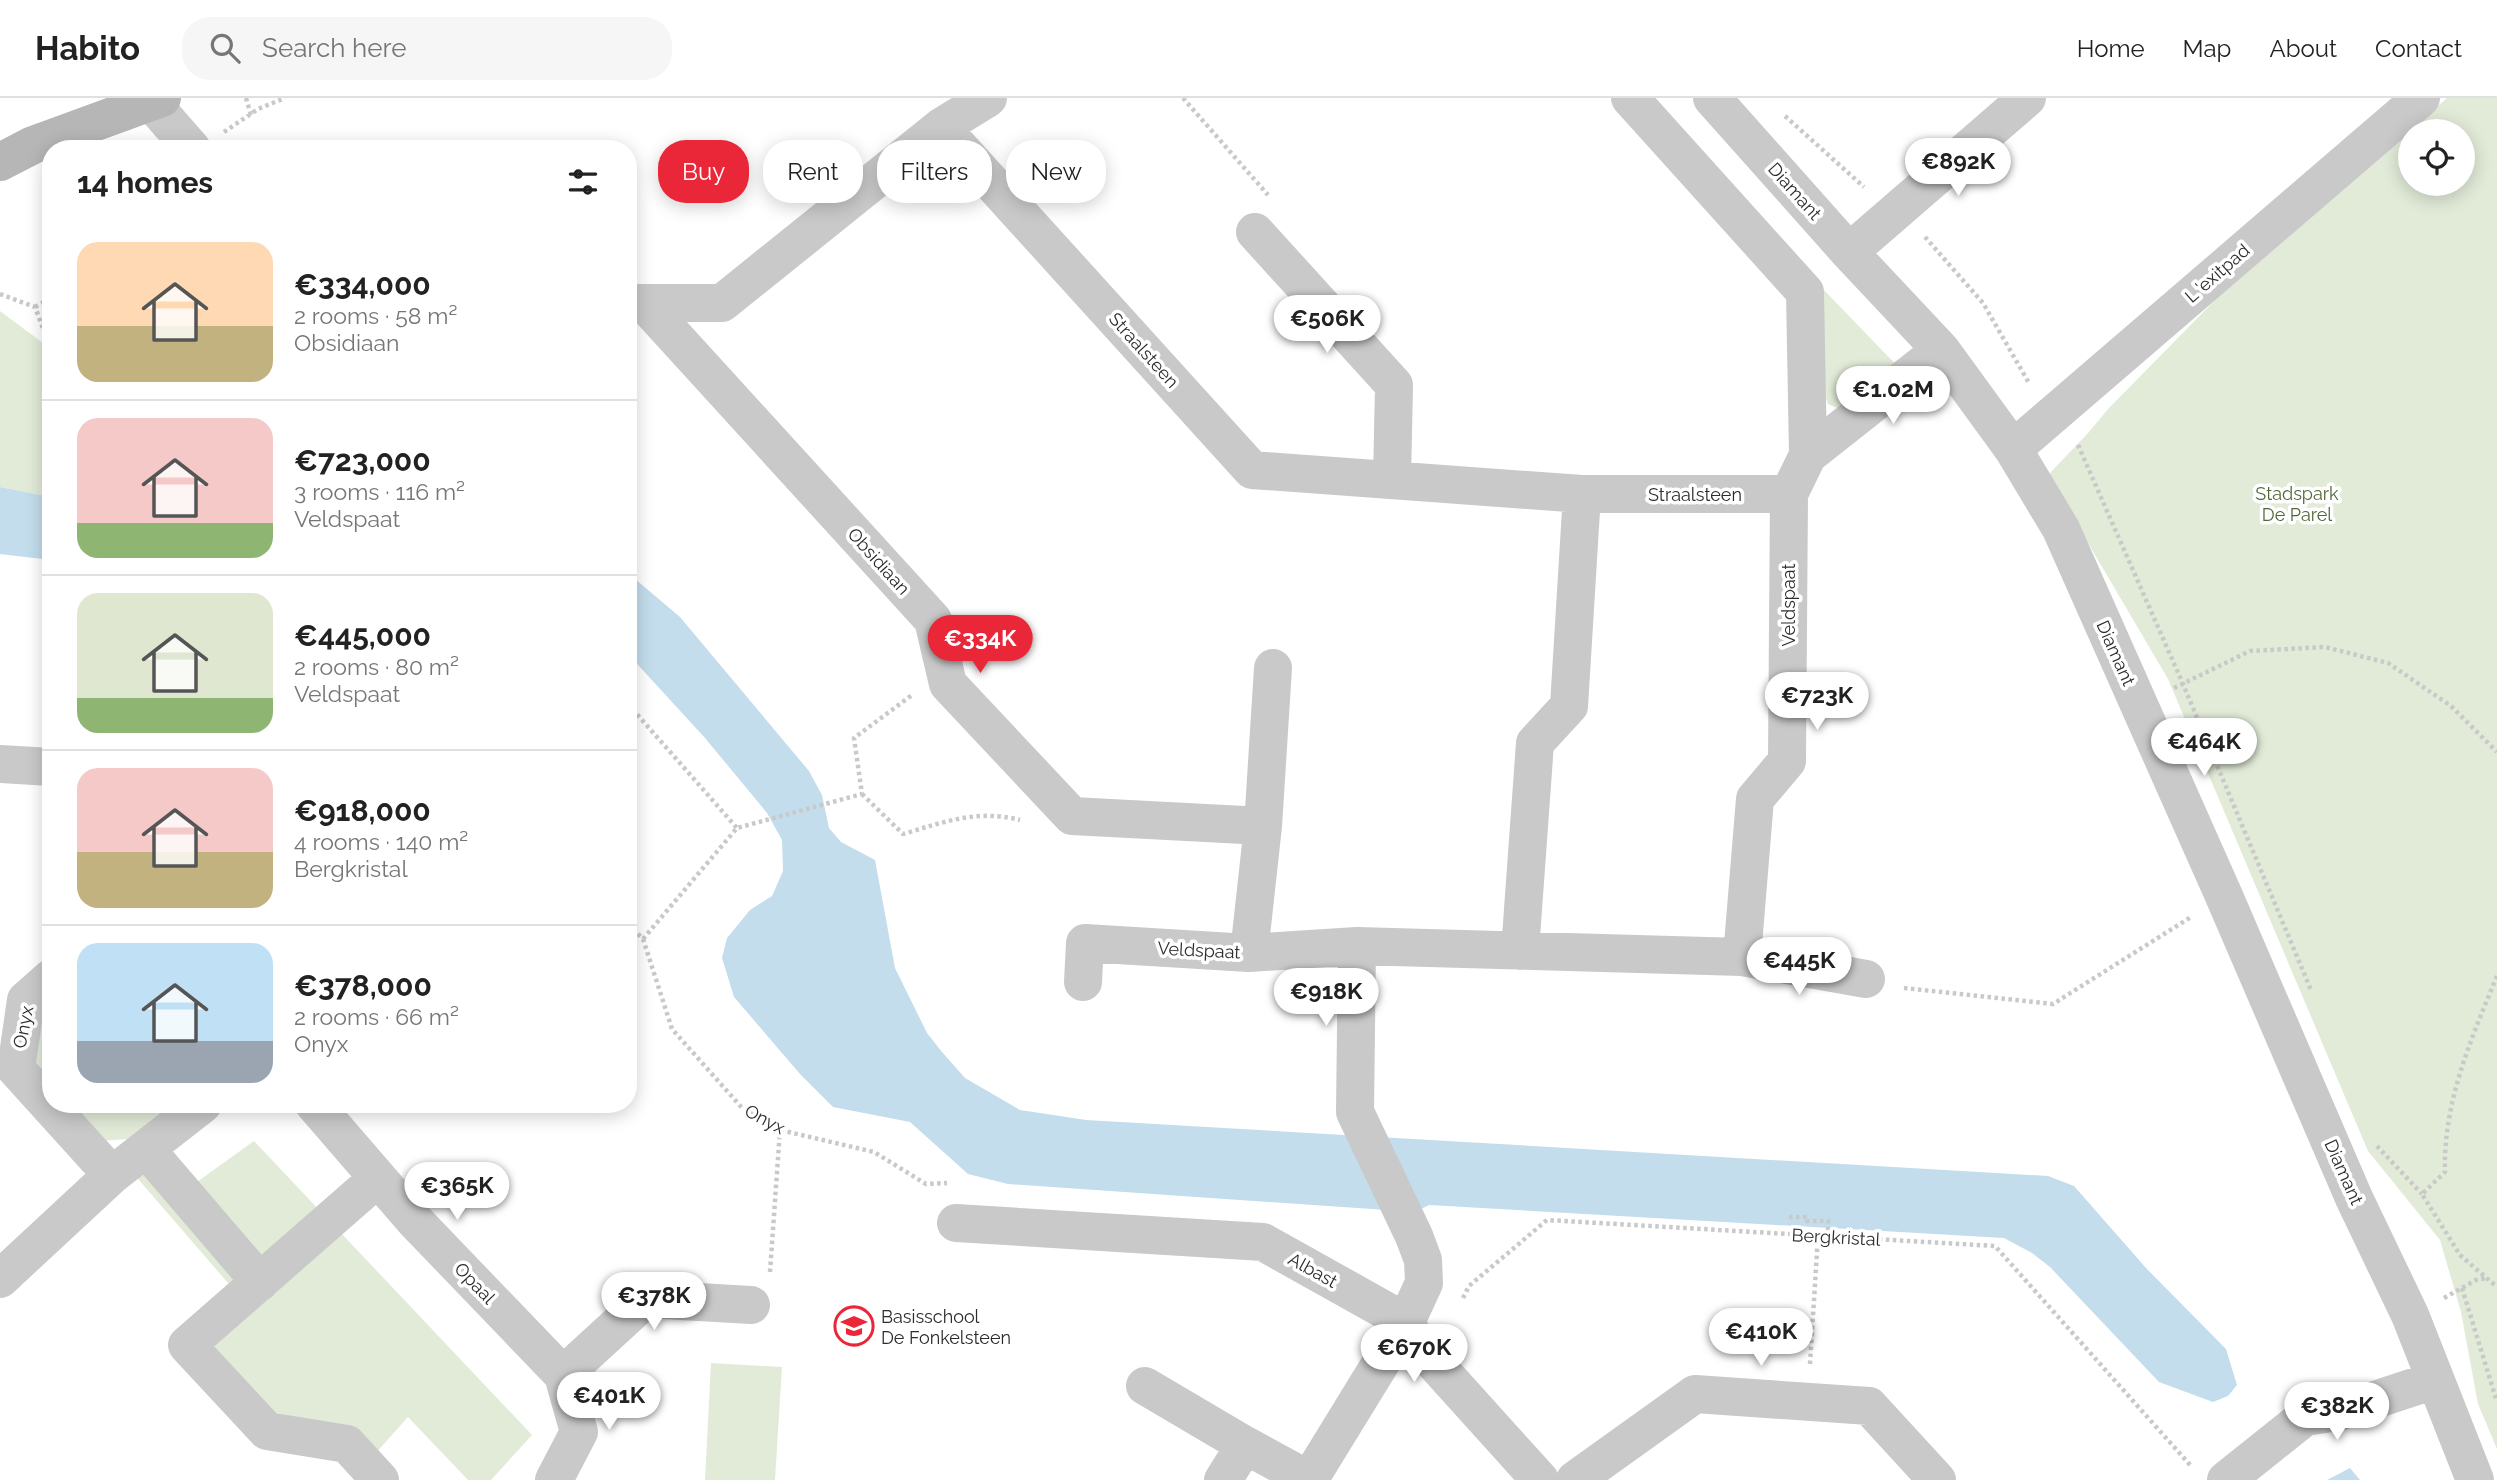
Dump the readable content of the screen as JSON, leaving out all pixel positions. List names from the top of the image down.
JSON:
{
  "streets": {
    "street": [
      "Diamant",
      "L 'exitpad",
      "Straalsteen",
      "Obsidiaan",
      "Veldspaat",
      "Onyx",
      "Albast",
      "Opaal"
    ],
    "path": ["Bergkristal"]
  },
  "crossings": [
    ["Diamant", "L 'exitpad"],
    ["Straalsteen", "Veldspaat"],
    ["Onyx", "Albast"]
  ],
  "parks": ["Stadspark De Parel"],
  "places": {
    "school or university": ["Basisschool De Fonkelsteen"]
  },
  "page": {
    "header": "Habito",
    "search": "Search here",
    "nav": [
      "Home",
      "Map",
      "About",
      "Contact"
    ],
    "price": [
      "€892K",
      "€506K",
      "€1.02M",
      "€334K",
      "€723K",
      "€464K",
      "€445K",
      "€918K",
      "€365K",
      "€378K",
      "€410K",
      "€670K",
      "€401K",
      "€382K"
    ],
    "chip": [
      "Buy",
      "Rent",
      "Filters",
      "New"
    ],
    "heading": "14 homes",
    "list": [
      {
        "name": "€334,000",
        "note": "2 rooms · 58 m² · Obsidiaan"
      },
      {
        "name": "€723,000",
        "note": "3 rooms · 116 m² · Veldspaat"
      },
      {
        "name": "€445,000",
        "note": "2 rooms · 80 m² · Veldspaat"
      },
      {
        "name": "€918,000",
        "note": "4 rooms · 140 m² · Bergkristal"
      },
      {
        "name": "€378,000",
        "note": "2 rooms · 66 m² · Onyx"
      }
    ]
  }
}
